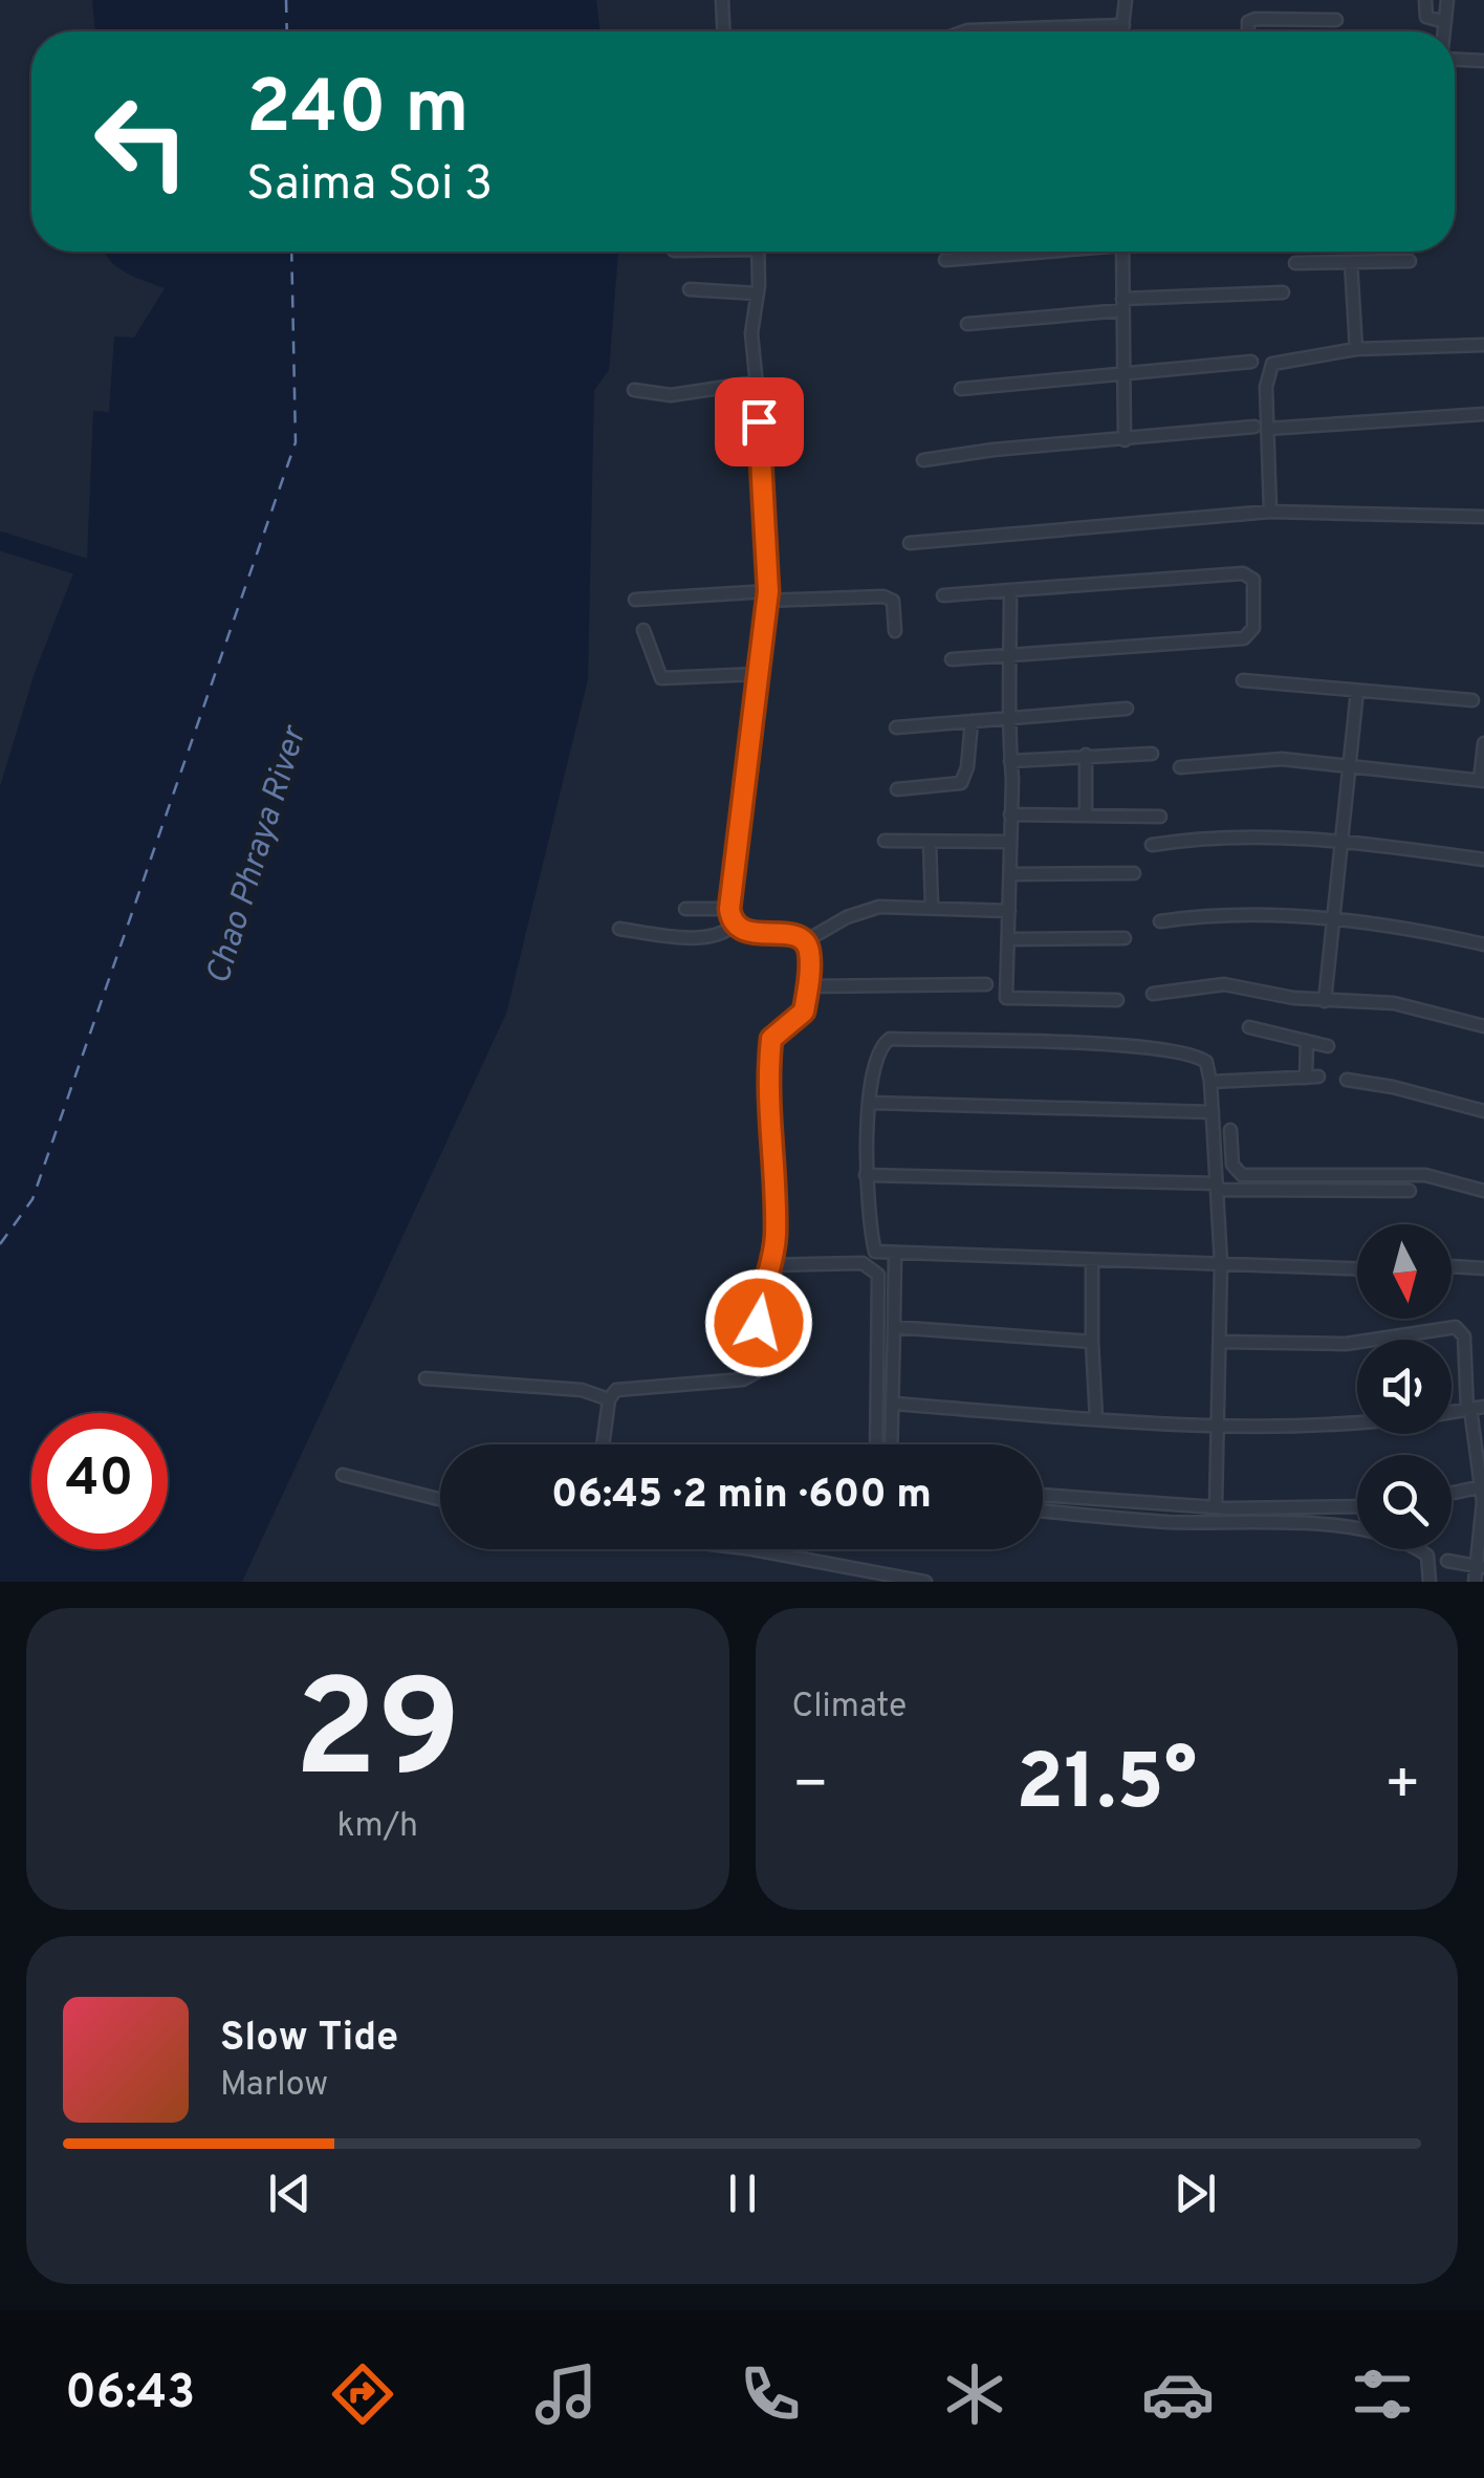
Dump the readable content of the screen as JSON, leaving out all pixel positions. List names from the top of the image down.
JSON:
{
  "water": ["Chao Phraya River"],
  "north": "bottom",
  "page": {
    "turn": ["240 m", "Saima Soi 3"],
    "limit": "40",
    "trip": "06:45 · 2 min · 600 m",
    "tile": [
      ["29", "km/h"],
      "Climate"
    ],
    "heat": ["−", "21.5°", "+"],
    "song": ["Slow Tide", "Marlow"],
    "tabs": "06:43"
  }
}
